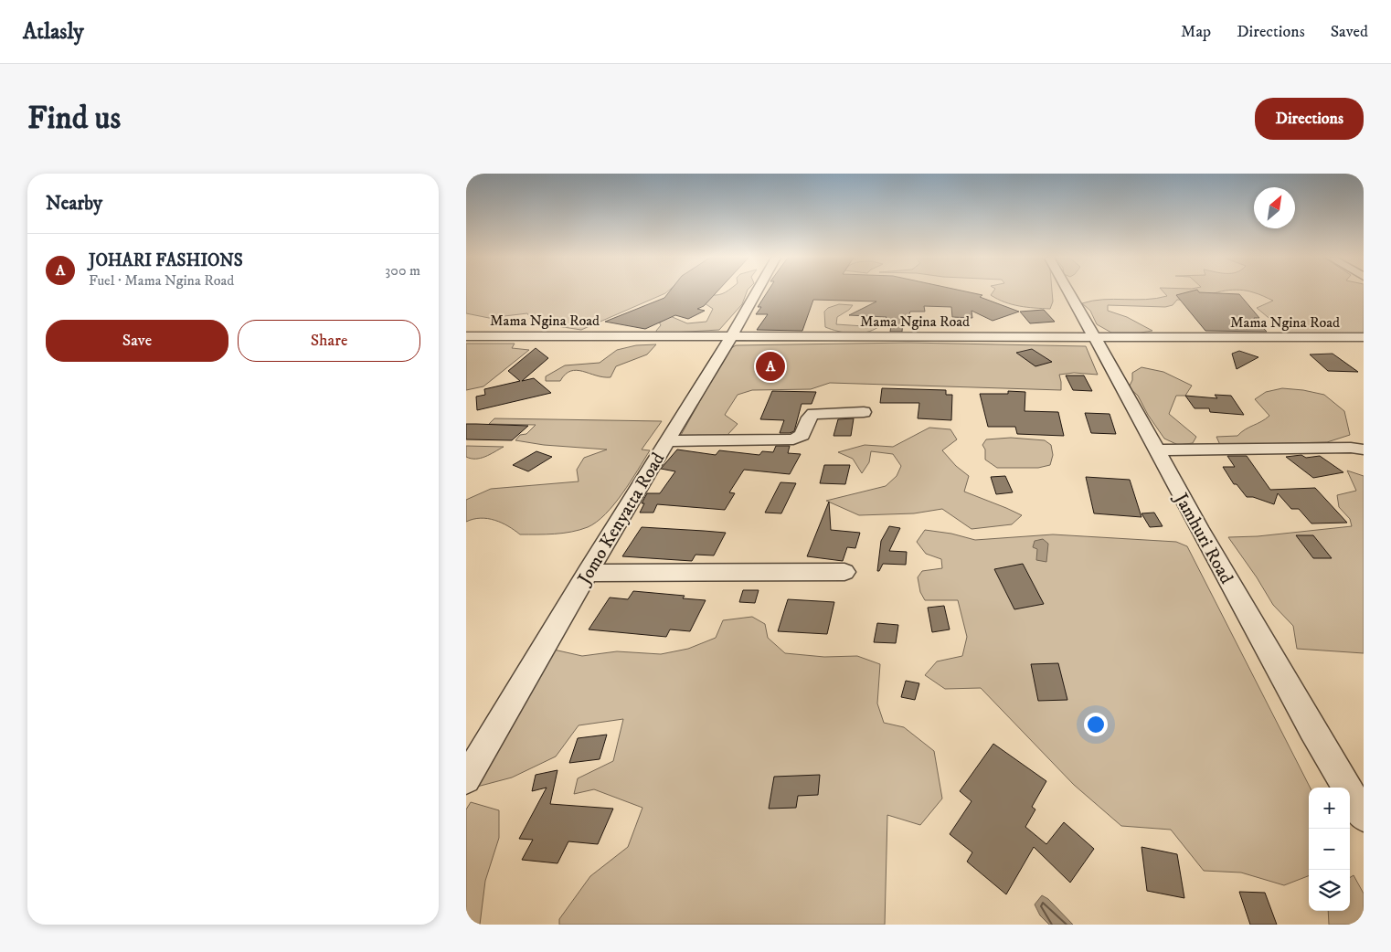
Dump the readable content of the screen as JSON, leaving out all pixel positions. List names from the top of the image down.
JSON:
{
  "streets": {
    "street": ["Mama Ngina Road", "Jomo Kenyatta Road", "Jamhuri Road"]
  },
  "crossings": [
    ["Mama Ngina Road", "Jomo Kenyatta Road"],
    ["Mama Ngina Road", "Jamhuri Road"]
  ],
  "north": "top right",
  "page": {
    "header": "Atlasly",
    "nav": ["Map", "Directions", "Saved"],
    "buttons": [
      "Directions",
      ["Save", "Share"]
    ],
    "title": "Find us",
    "heading": "Nearby",
    "list": [
      {
        "mark": "A",
        "name": "JOHARI FASHIONS",
        "note": "Fuel · Mama Ngina Road",
        "value": "300 m"
      }
    ],
    "pins": "A",
    "map_buttons": ["+", "−"]
  }
}
